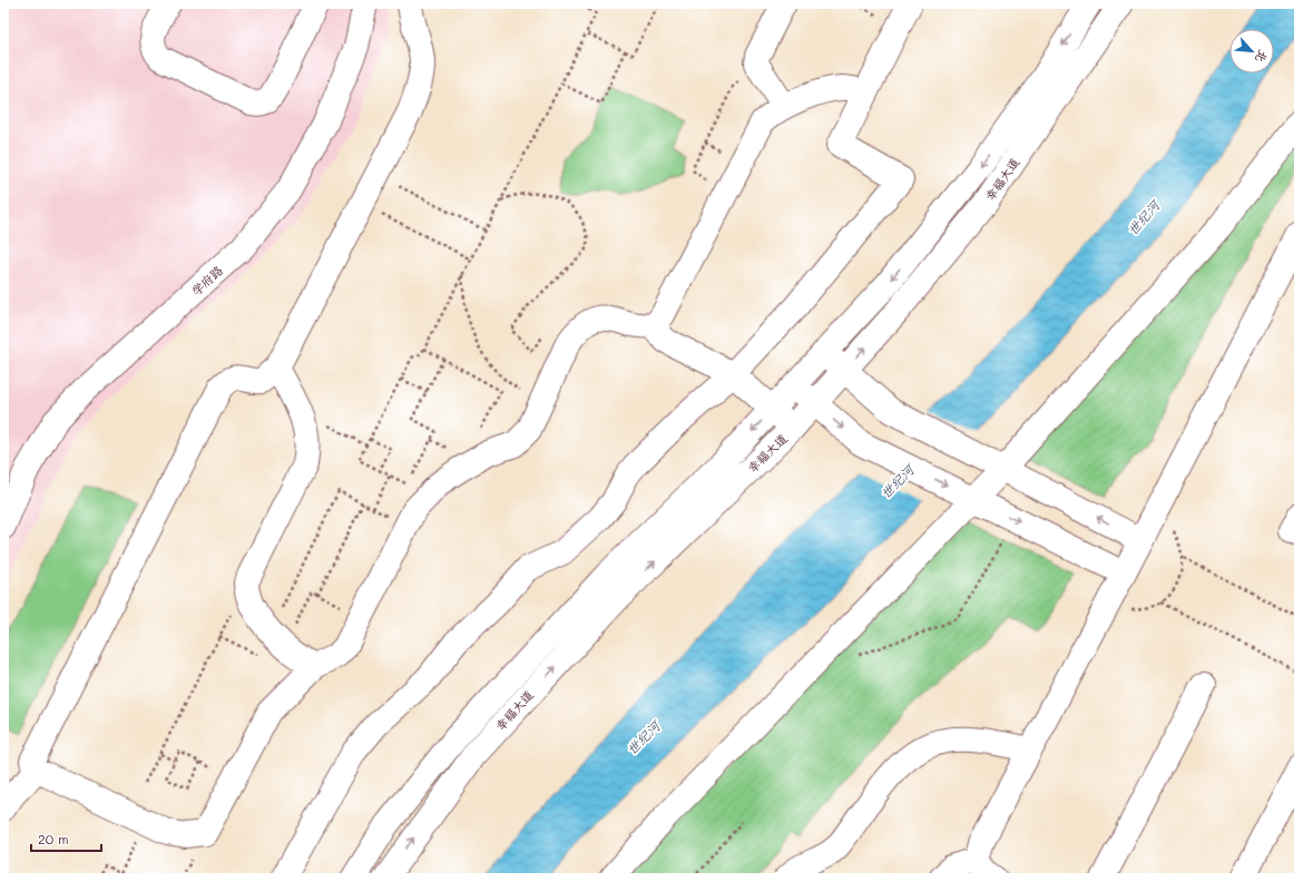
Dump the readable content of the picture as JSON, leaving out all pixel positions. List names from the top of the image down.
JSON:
{
  "streets": {
    "main road": ["幸福大道", "学府路"]
  },
  "water": ["世纪河"],
  "scale_bar": "20 m",
  "north": "bottom right"
}
